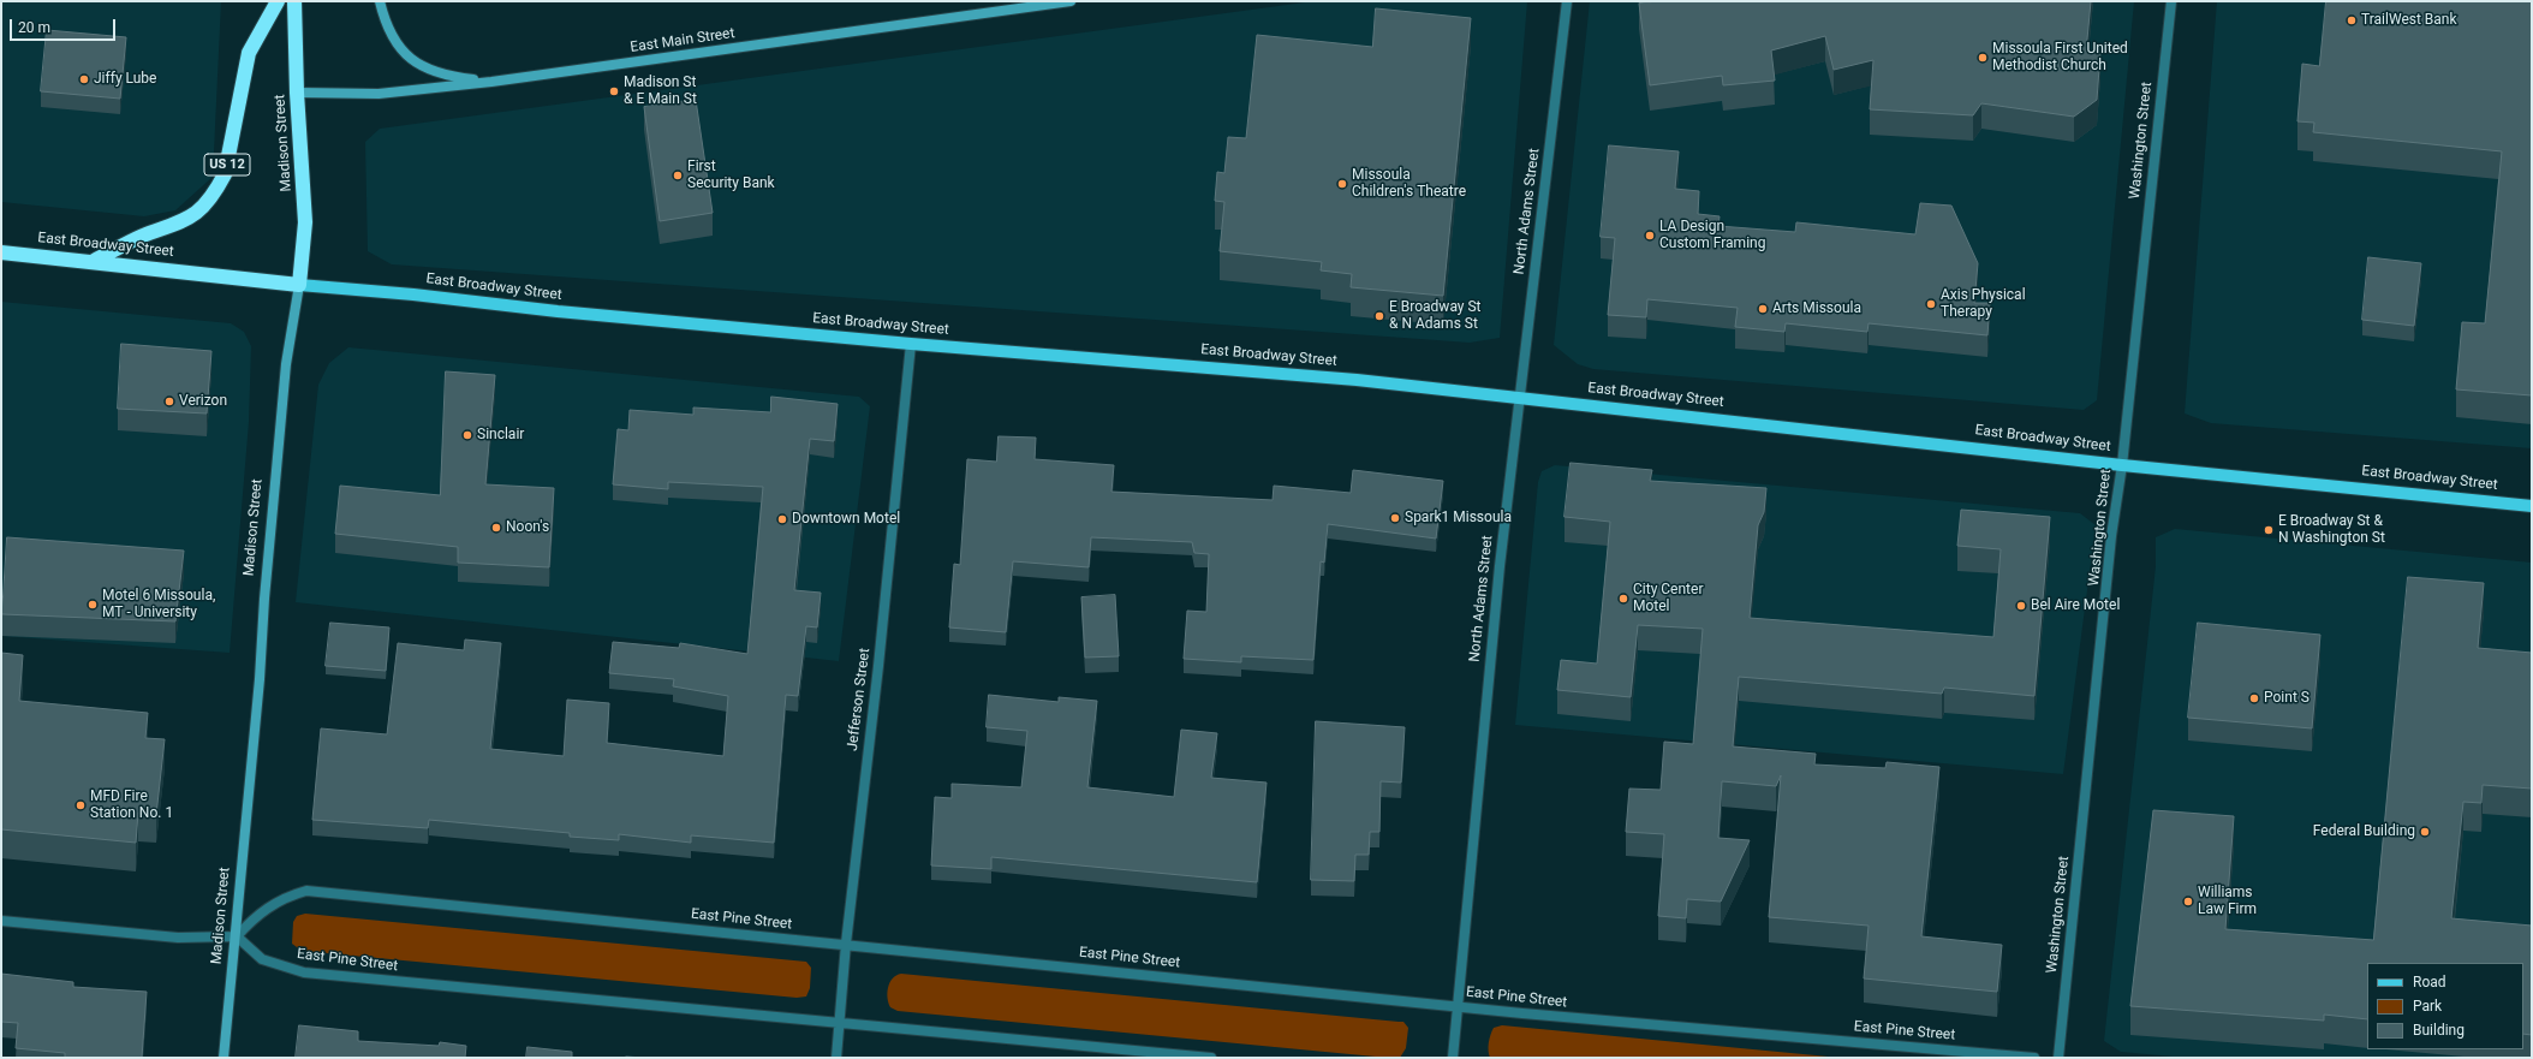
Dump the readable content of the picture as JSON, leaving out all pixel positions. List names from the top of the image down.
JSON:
{
  "streets": {
    "highway": ["Madison Street", "US 12", "East Broadway Street"],
    "street": [
      "East Main Street",
      "Washington Street",
      "North Adams Street",
      "Jefferson Street",
      "East Pine Street"
    ]
  },
  "crossings": [
    ["East Main Street", "Madison Street"],
    ["Washington Street", "East Broadway Street"],
    ["Madison Street", "East Broadway Street"],
    ["Madison Street", "East Pine Street"],
    ["US 12", "East Broadway Street"],
    ["North Adams Street", "East Broadway Street"],
    ["North Adams Street", "East Pine Street"],
    ["East Broadway Street", "Jefferson Street"],
    ["Jefferson Street", "East Pine Street"]
  ],
  "places": [
    "TrailWest Bank",
    "Missoula First United Methodist Church",
    "Jiffy Lube",
    "Madison St & E Main St",
    "First Security Bank",
    "Missoula Children's Theatre",
    "LA Design Custom Framing",
    "Axis Physical Therapy",
    "Arts Missoula",
    "E Broadway St & N Adams St",
    "Verizon",
    "Sinclair",
    "Spark1 Missoula",
    "Downtown Motel",
    "Noon's",
    "E Broadway St & N Washington St",
    "City Center Motel",
    "Motel 6 Missoula, MT - University",
    "Bel Aire Motel",
    "Point S",
    "MFD Fire Station No. 1",
    "Federal Building",
    "Williams Law Firm"
  ],
  "legend": ["Road", "Park", "Building"],
  "scale_bar": "20 m"
}
